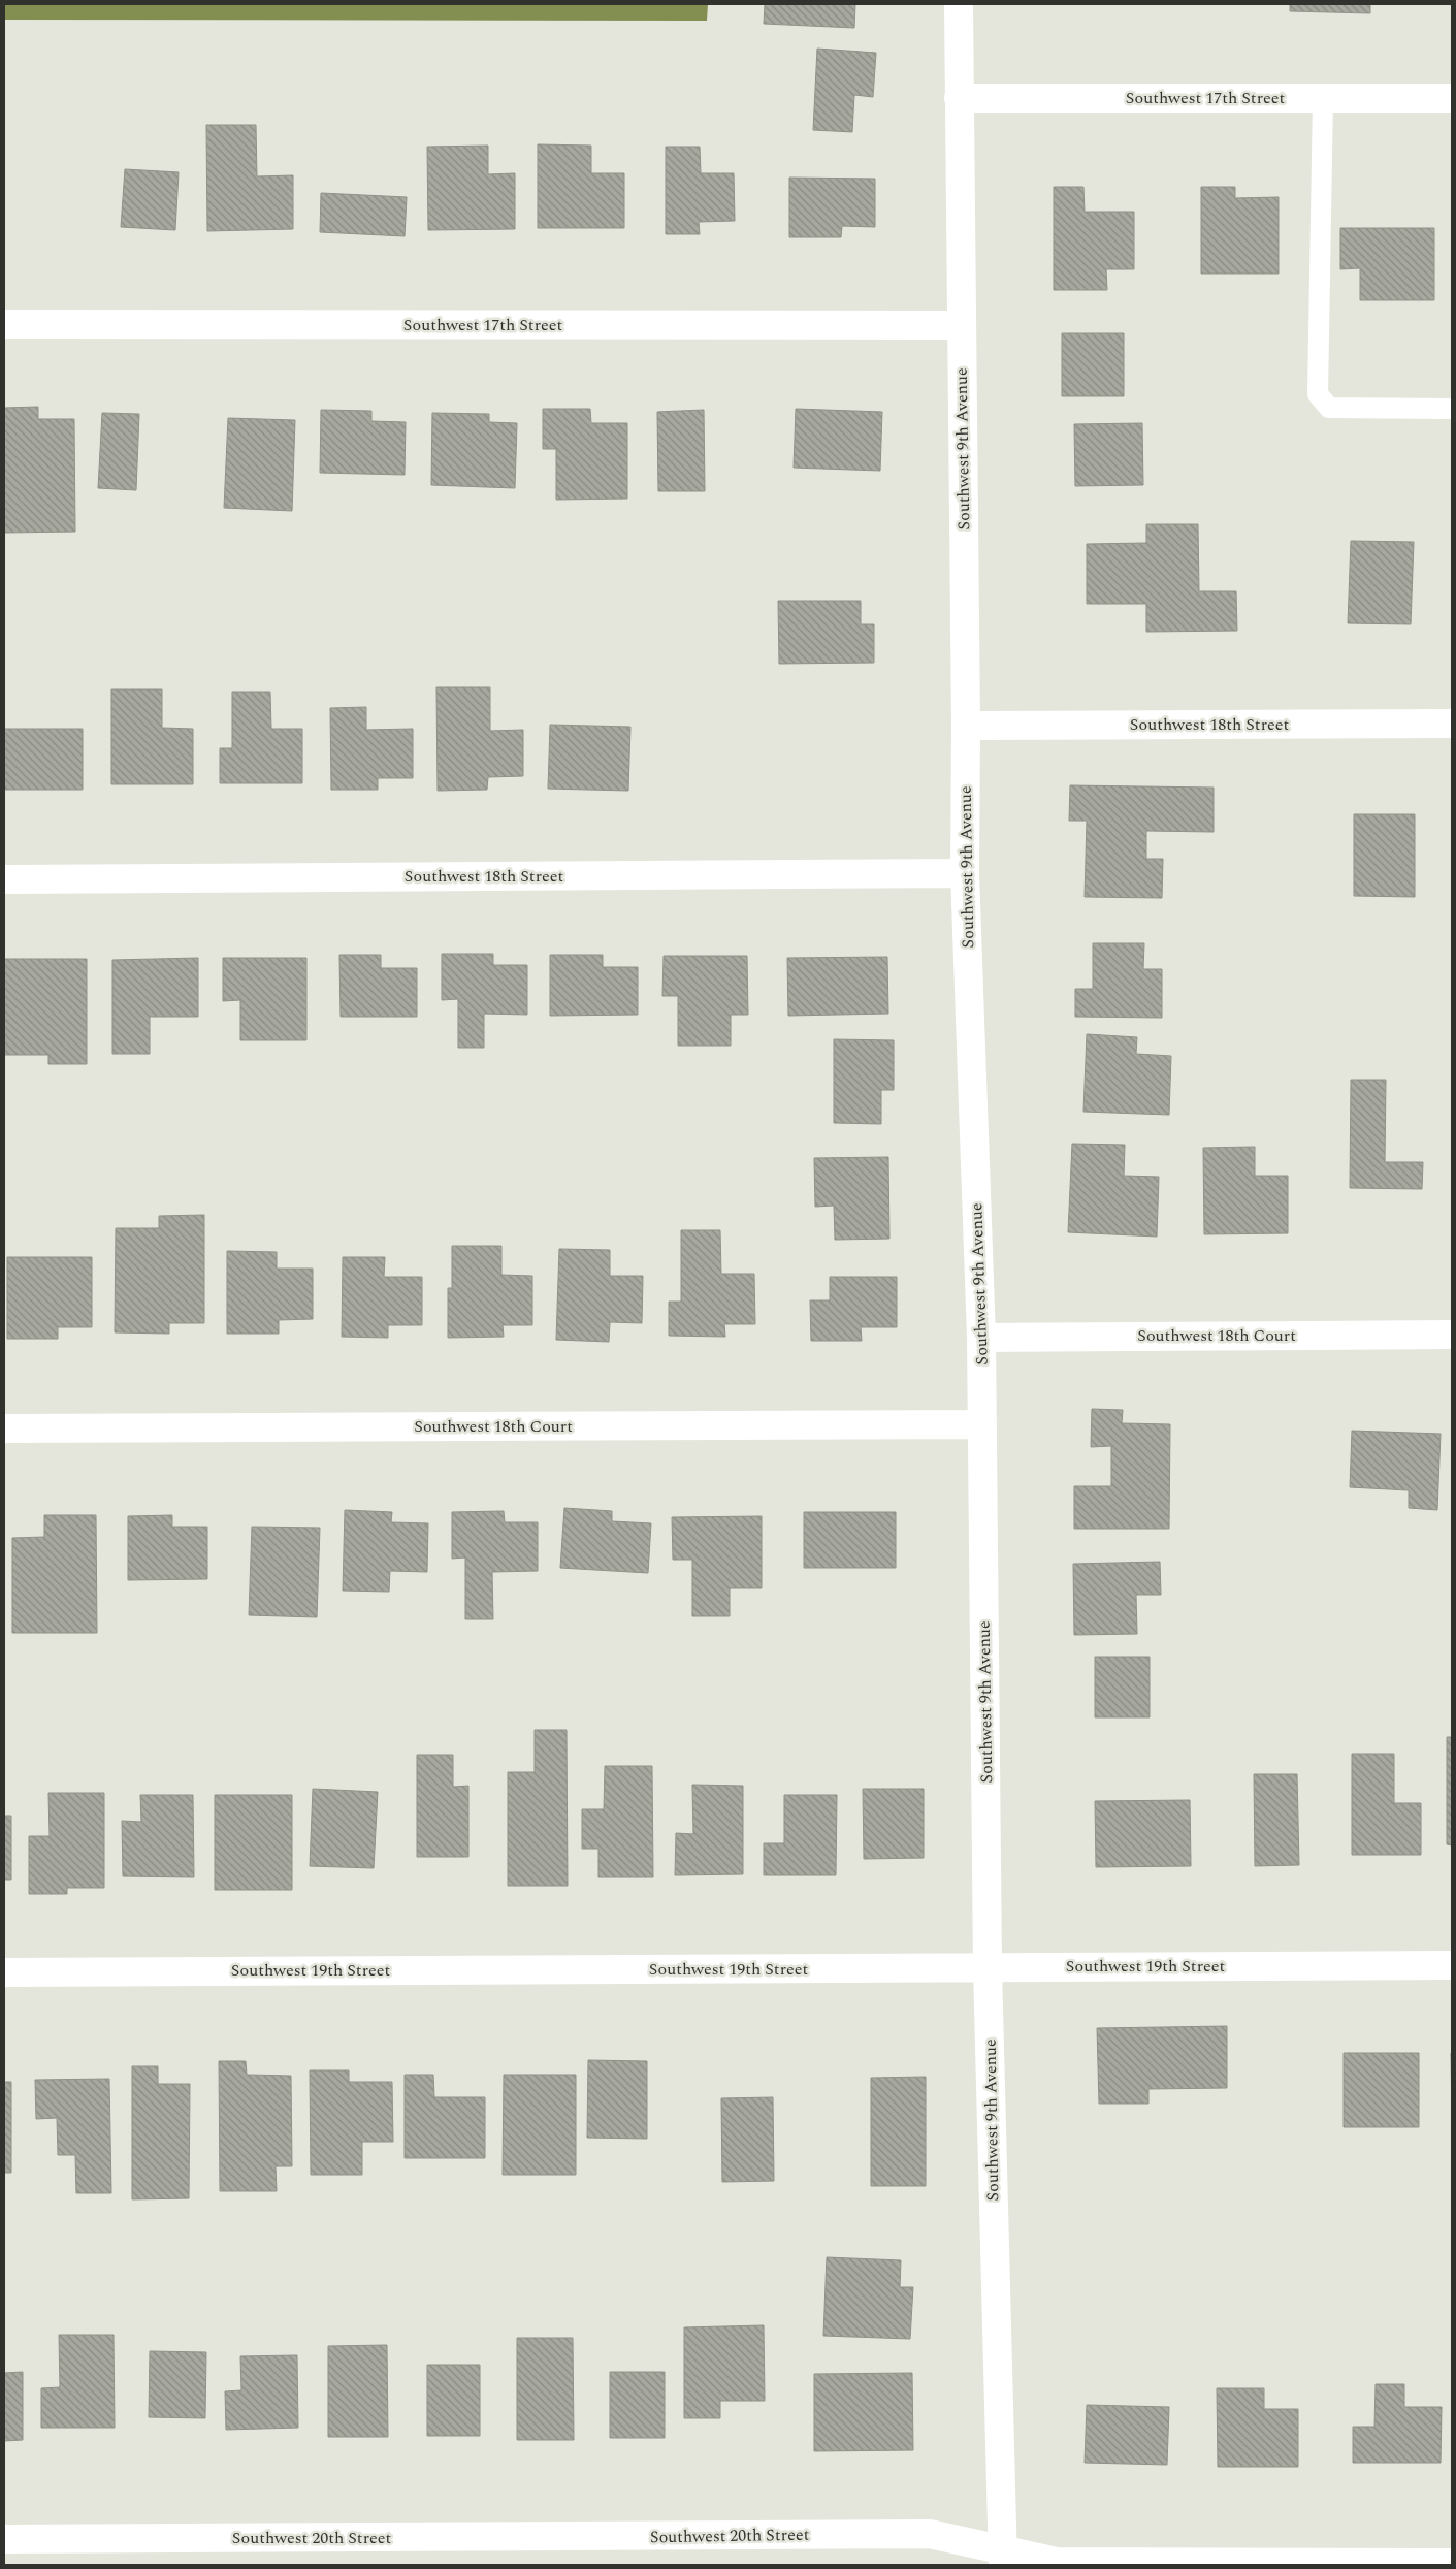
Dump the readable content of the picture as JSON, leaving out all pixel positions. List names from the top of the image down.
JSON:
{
  "streets": {
    "street": [
      "Southwest 17th Street",
      "Southwest 9th Avenue",
      "Southwest 18th Street",
      "Southwest 18th Court",
      "Southwest 19th Street",
      "Southwest 20th Street"
    ]
  },
  "crossings": [
    ["Southwest 17th Street", "Southwest 9th Avenue"],
    ["Southwest 9th Avenue", "Southwest 18th Street"],
    ["Southwest 9th Avenue", "Southwest 18th Court"],
    ["Southwest 9th Avenue", "Southwest 19th Street"],
    ["Southwest 9th Avenue", "Southwest 20th Street"]
  ]
}
